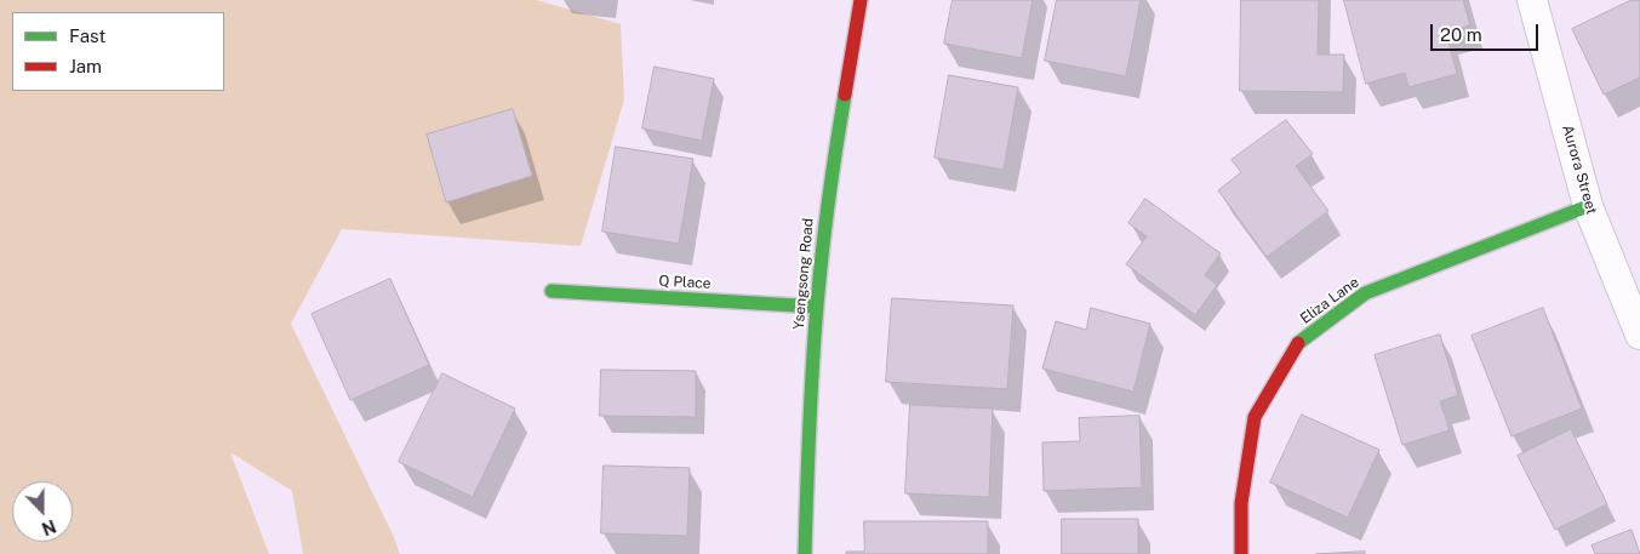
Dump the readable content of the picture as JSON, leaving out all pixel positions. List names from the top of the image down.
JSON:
{
  "streets": {
    "street": [
      "Aurora Street",
      "Ysengsong Road",
      "Q Place",
      "Eliza Lane"
    ]
  },
  "crossings": [
    ["Aurora Street", "Eliza Lane"],
    ["Ysengsong Road", "Q Place"]
  ],
  "legend": ["Fast", "Jam"],
  "scale_bar": "20 m",
  "north": "bottom"
}
